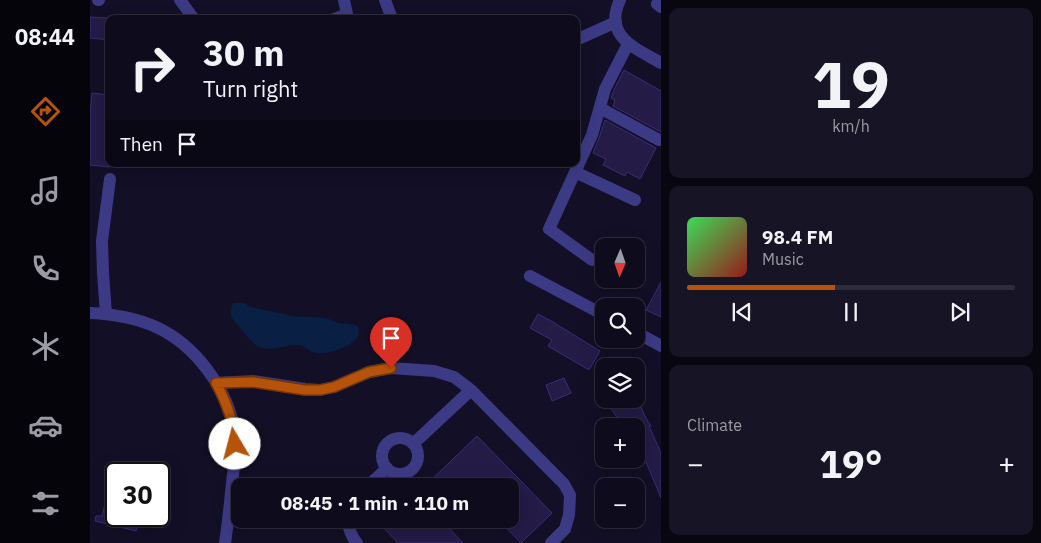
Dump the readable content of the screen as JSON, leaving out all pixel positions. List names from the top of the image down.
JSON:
{
  "north": "bottom",
  "page": {
    "tabs": "08:44",
    "tile": [
      ["19", "km/h"],
      "Climate"
    ],
    "turn": ["30 m", "Turn right"],
    "then": "Then",
    "song": ["98.4 FM", "Music"],
    "map_buttons": ["+", "−"],
    "heat": ["−", "19°", "+"],
    "limit": "30",
    "trip": "08:45 · 1 min · 110 m"
  }
}
